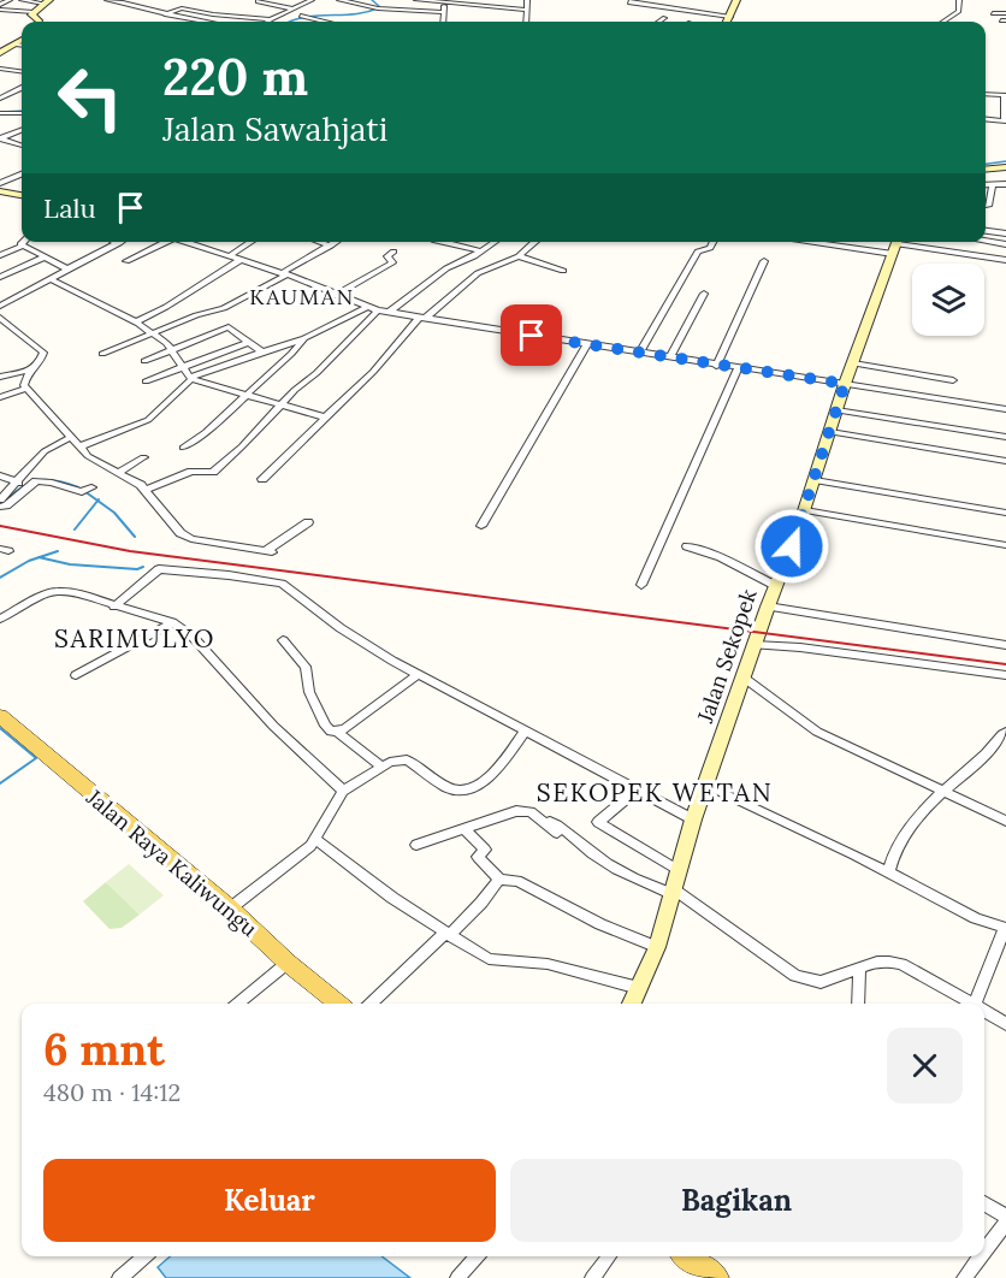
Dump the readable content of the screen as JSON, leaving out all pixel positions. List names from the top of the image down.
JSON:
{
  "streets": {
    "main road": ["Jalan Raya Kaliwungu"],
    "street": ["Jalan Sekopek"]
  },
  "districts": ["KAUMAN", "SARIMULYO", "SEKOPEK WETAN"],
  "page": {
    "turn": ["220 m", "Jalan Sawahjati"],
    "then": "Lalu",
    "heading": ["6 mnt", "480 m · 14:12"],
    "buttons": ["Keluar", "Bagikan"]
  }
}
